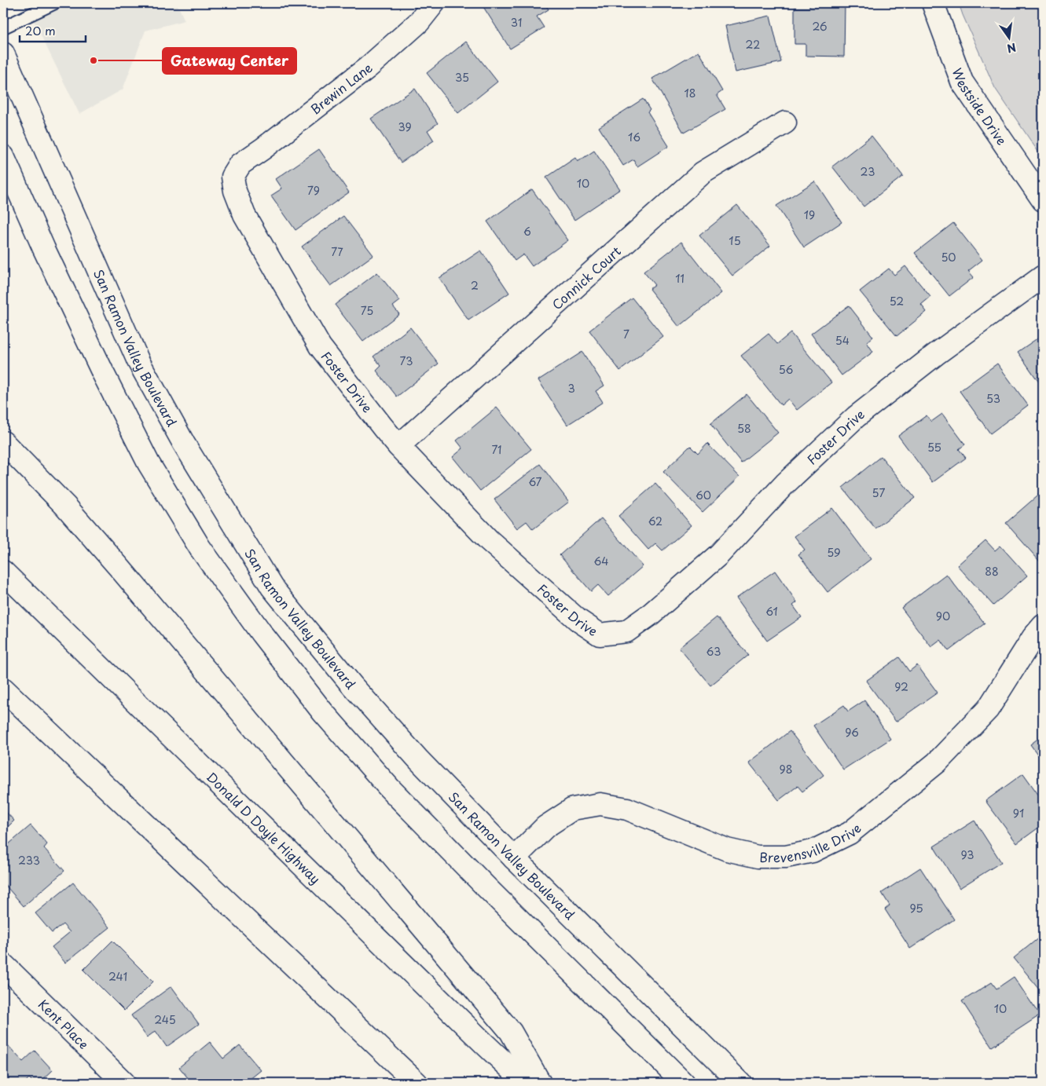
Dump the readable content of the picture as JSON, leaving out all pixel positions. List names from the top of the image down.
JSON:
{
  "streets": {
    "main road": [
      "Brewin Lane",
      "Westside Drive",
      "Connick Court",
      "San Ramon Valley Boulevard",
      "Foster Drive",
      "Donald D Doyle Highway",
      "Brevensville Drive",
      "Kent Place"
    ]
  },
  "crossings": [
    ["Brewin Lane", "Foster Drive"],
    ["Connick Court", "Foster Drive"],
    ["San Ramon Valley Boulevard", "Brevensville Drive"]
  ],
  "places": ["Gateway Center"],
  "house_numbers": [
    "31",
    "26",
    "22",
    "35",
    "18",
    "39",
    "16",
    "23",
    "10",
    "79",
    "19",
    "6",
    "15",
    "77",
    "50",
    "11",
    "2",
    "52",
    "75",
    "7",
    "54",
    "73",
    "56",
    "3",
    "53",
    "58",
    "55",
    "71",
    "67",
    "57",
    "60",
    "62",
    "59",
    "64",
    "88",
    "61",
    "90",
    "63",
    "92",
    "96",
    "98",
    "91",
    "93",
    "233",
    "95",
    "241",
    "10",
    "245"
  ],
  "scale_bar": "20 m",
  "north": "bottom"
}
